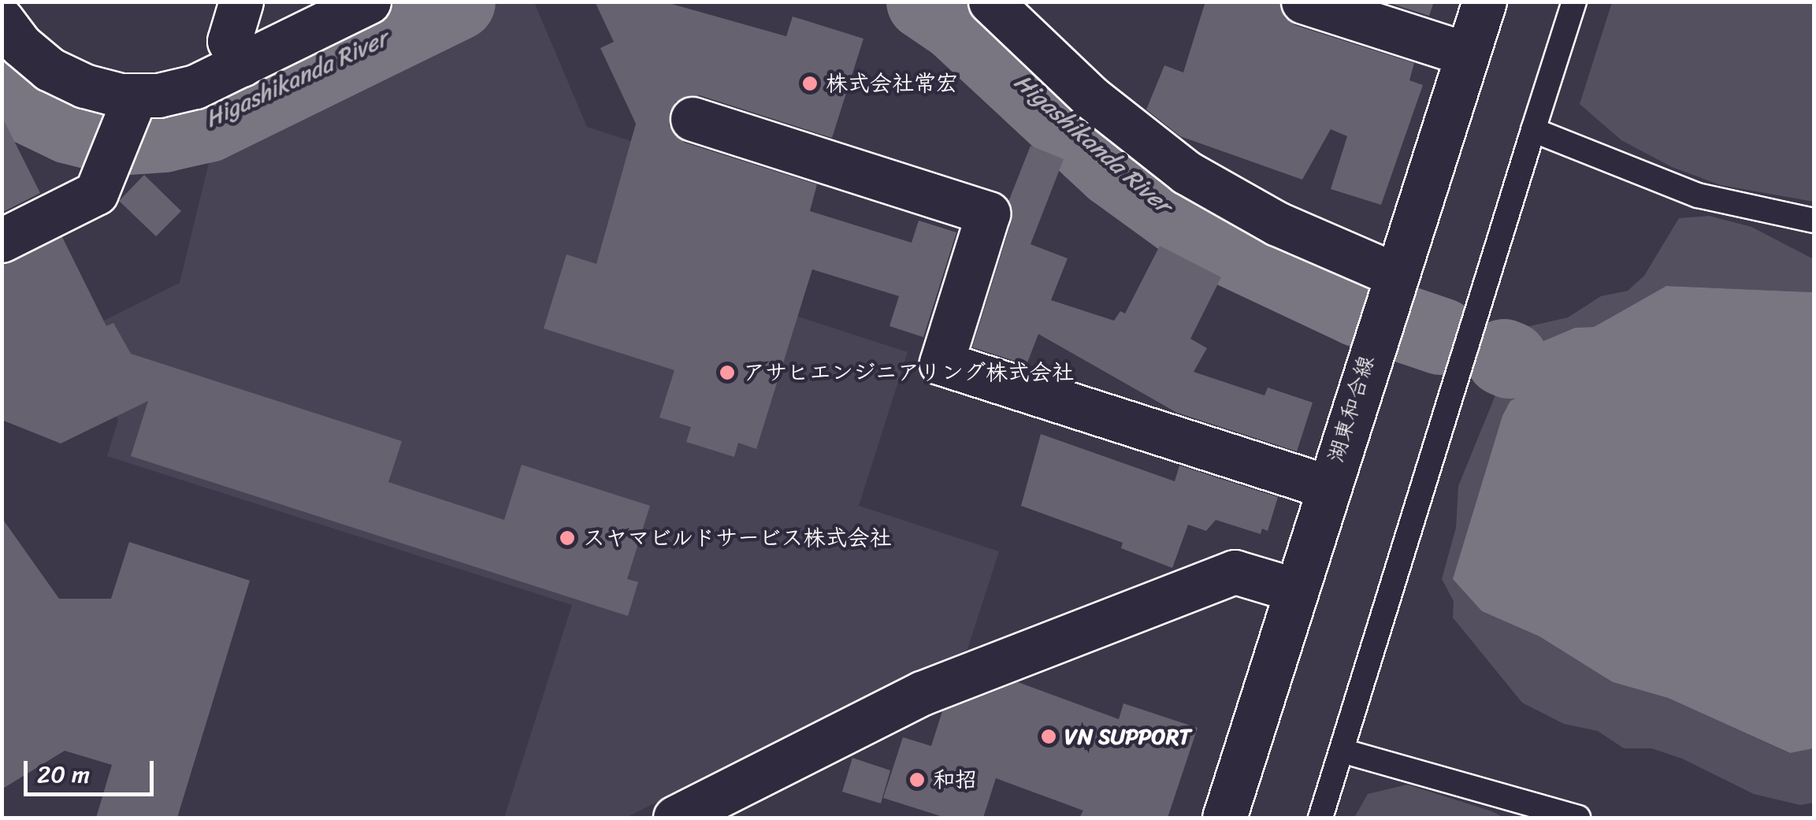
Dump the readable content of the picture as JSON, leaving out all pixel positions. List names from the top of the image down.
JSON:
{
  "streets": {
    "street": ["湖東和合線"]
  },
  "water": ["Higashikanda River"],
  "places": [
    "株式会社常宏",
    "アサヒエンジニアリング株式会社",
    "スヤマビルドサービス株式会社",
    "VN SUPPORT",
    "和招"
  ],
  "scale_bar": "20 m"
}
